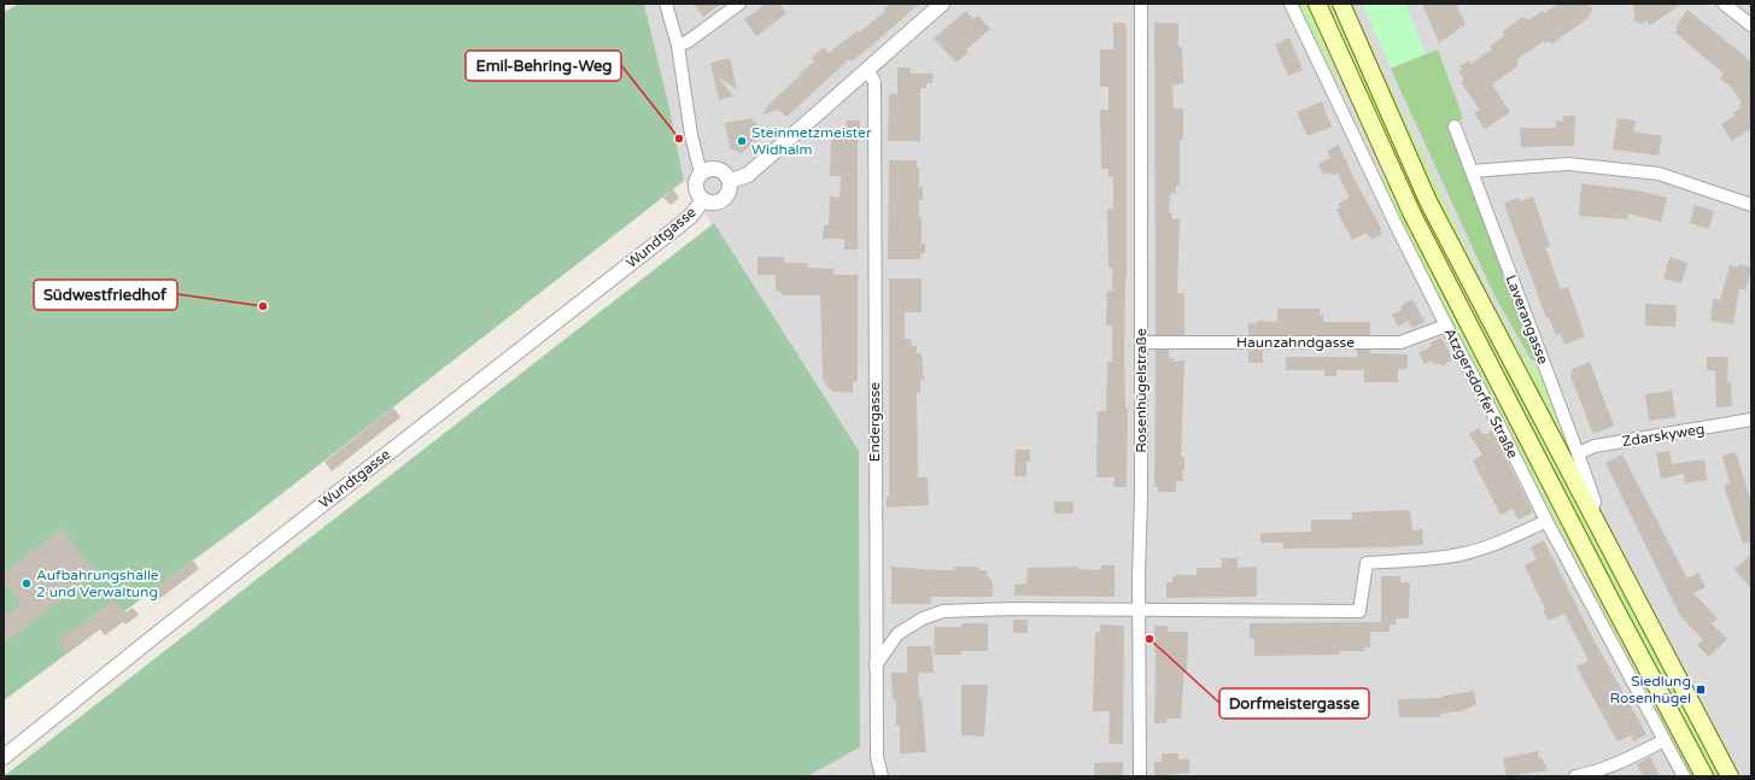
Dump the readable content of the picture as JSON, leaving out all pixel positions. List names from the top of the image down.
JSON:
{
  "streets": {
    "main road": ["Atzgersdorfer Straße"],
    "street": [
      "Wundtgasse",
      "Laverangasse",
      "Haunzahndgasse",
      "Rosenhügelstraße",
      "Endergasse",
      "Zdarskyweg"
    ]
  },
  "crossings": [
    ["Laverangasse", "Zdarskyweg"],
    ["Haunzahndgasse", "Rosenhügelstraße"],
    ["Haunzahndgasse", "Atzgersdorfer Straße"]
  ],
  "places": {
    "other": [
      "Emil-Behring-Weg",
      "Steinmetzmeister Widhalm",
      "Südwestfriedhof",
      "Aufbahrungshalle 2 und Verwaltung",
      "Dorfmeistergasse"
    ],
    "transit": ["Siedlung Rosenhügel"]
  }
}
